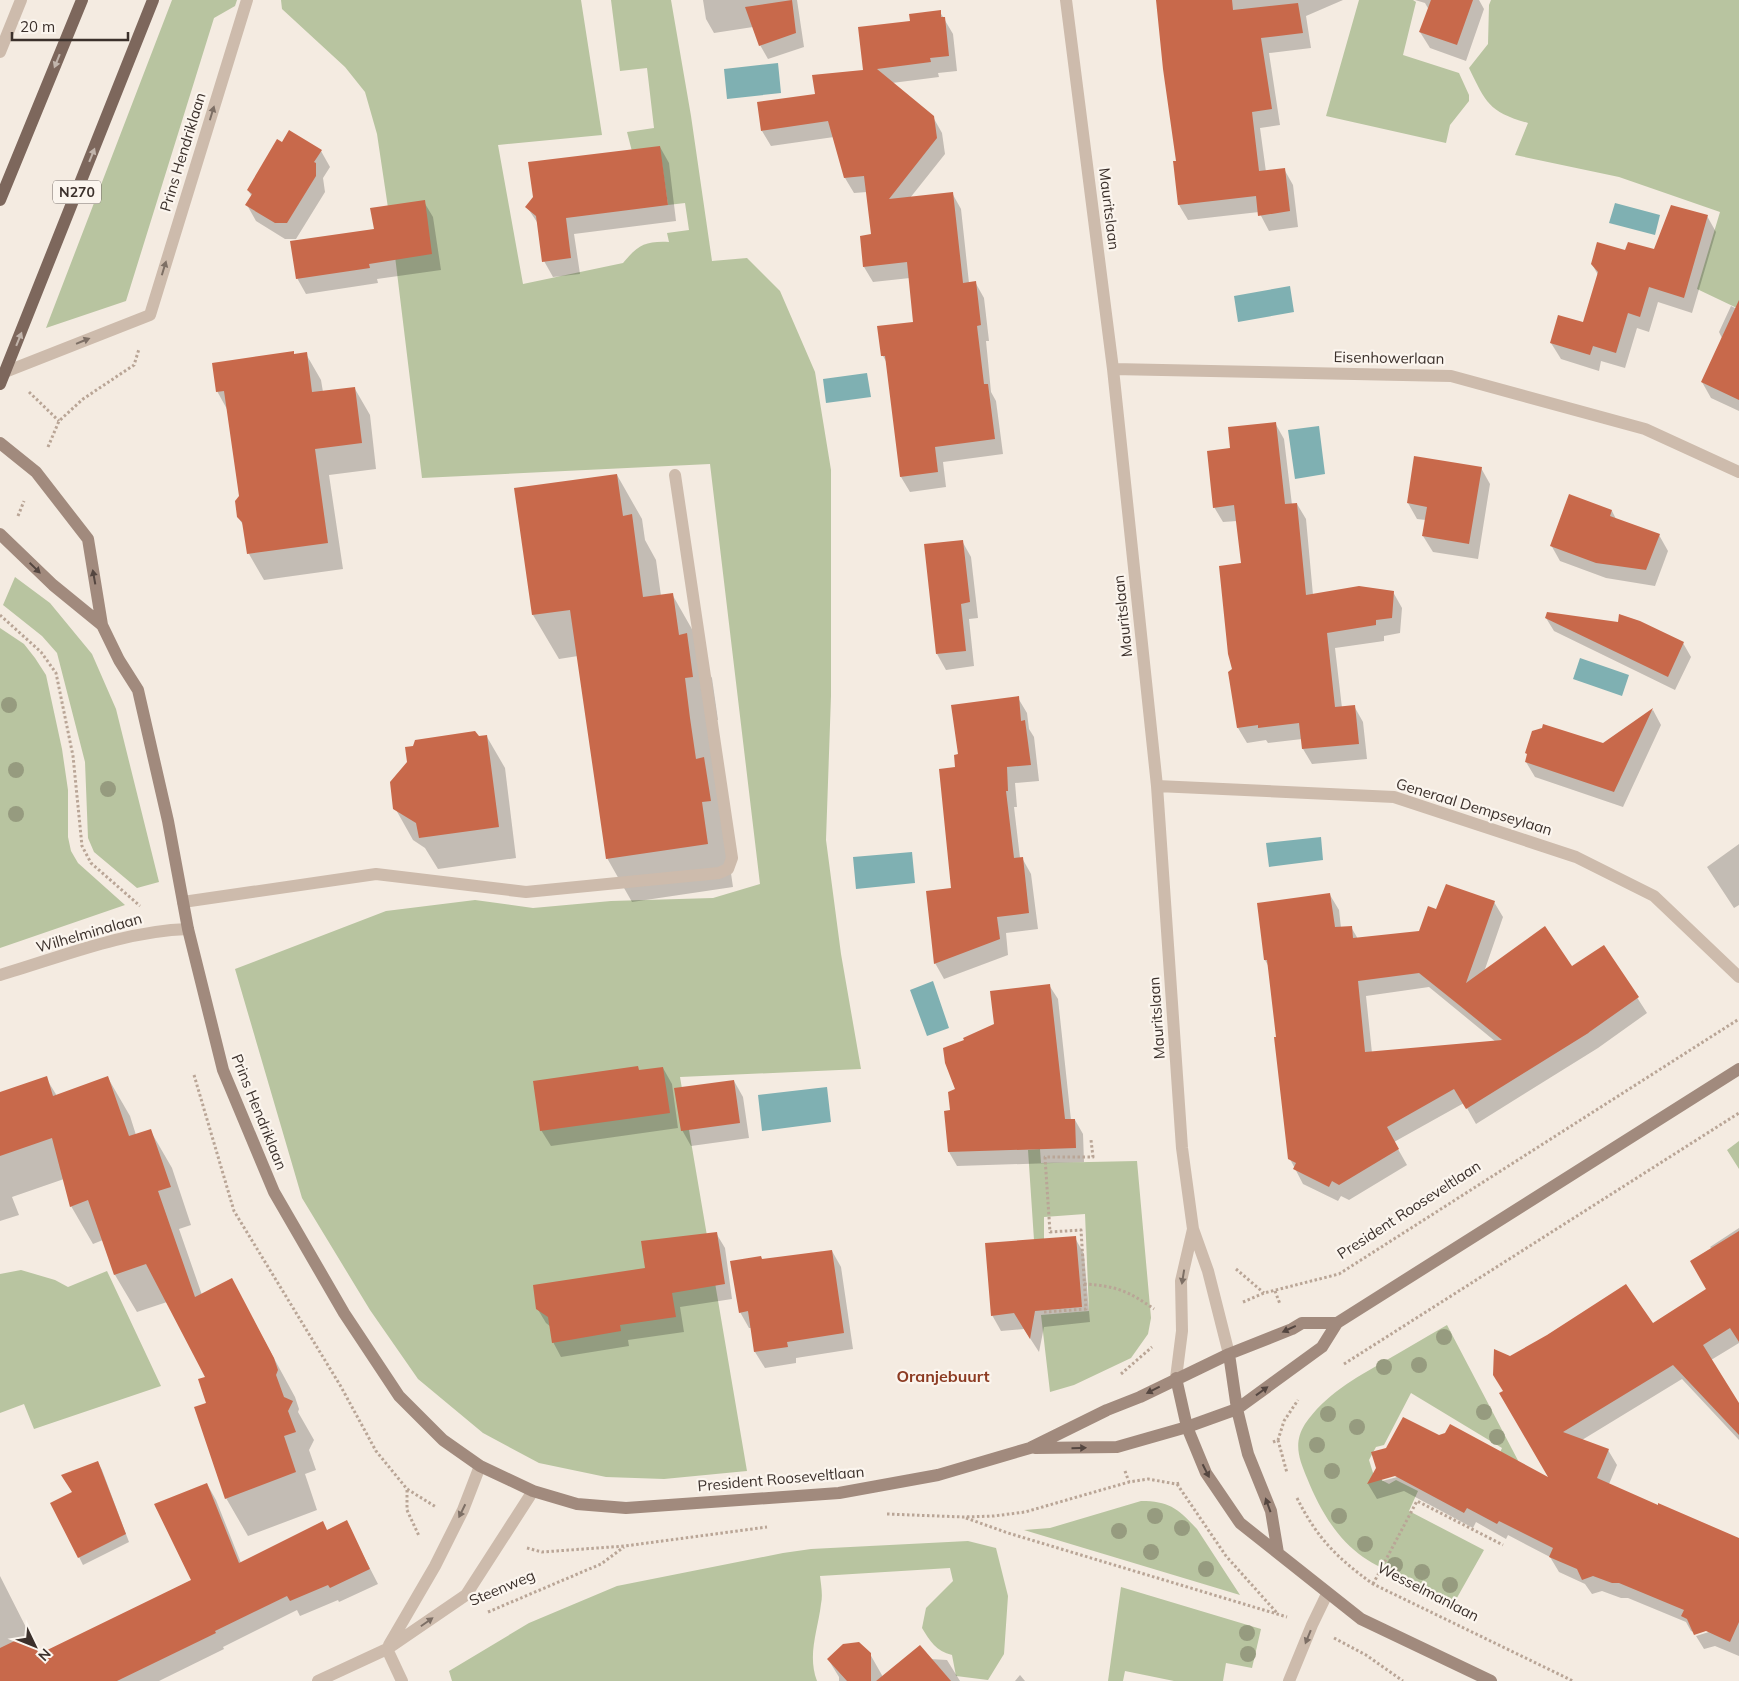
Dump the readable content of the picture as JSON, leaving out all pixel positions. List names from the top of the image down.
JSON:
{
  "streets": {
    "main road": ["N270"],
    "street": [
      "Prins Hendriklaan",
      "Mauritslaan",
      "Eisenhowerlaan",
      "Generaal Dempseylaan",
      "Wilhelminalaan",
      "President Rooseveltlaan",
      "Steenweg"
    ],
    "path": ["Wesselmanlaan"]
  },
  "crossings": [
    ["Prins Hendriklaan", "Wilhelminalaan"],
    ["Prins Hendriklaan", "President Rooseveltlaan"],
    ["Prins Hendriklaan", "Steenweg"],
    ["Mauritslaan", "Eisenhowerlaan"],
    ["Mauritslaan", "Generaal Dempseylaan"],
    ["Mauritslaan", "President Rooseveltlaan"],
    ["President Rooseveltlaan", "Steenweg"]
  ],
  "districts": ["Oranjebuurt"],
  "scale_bar": "20 m",
  "north": "bottom right"
}
